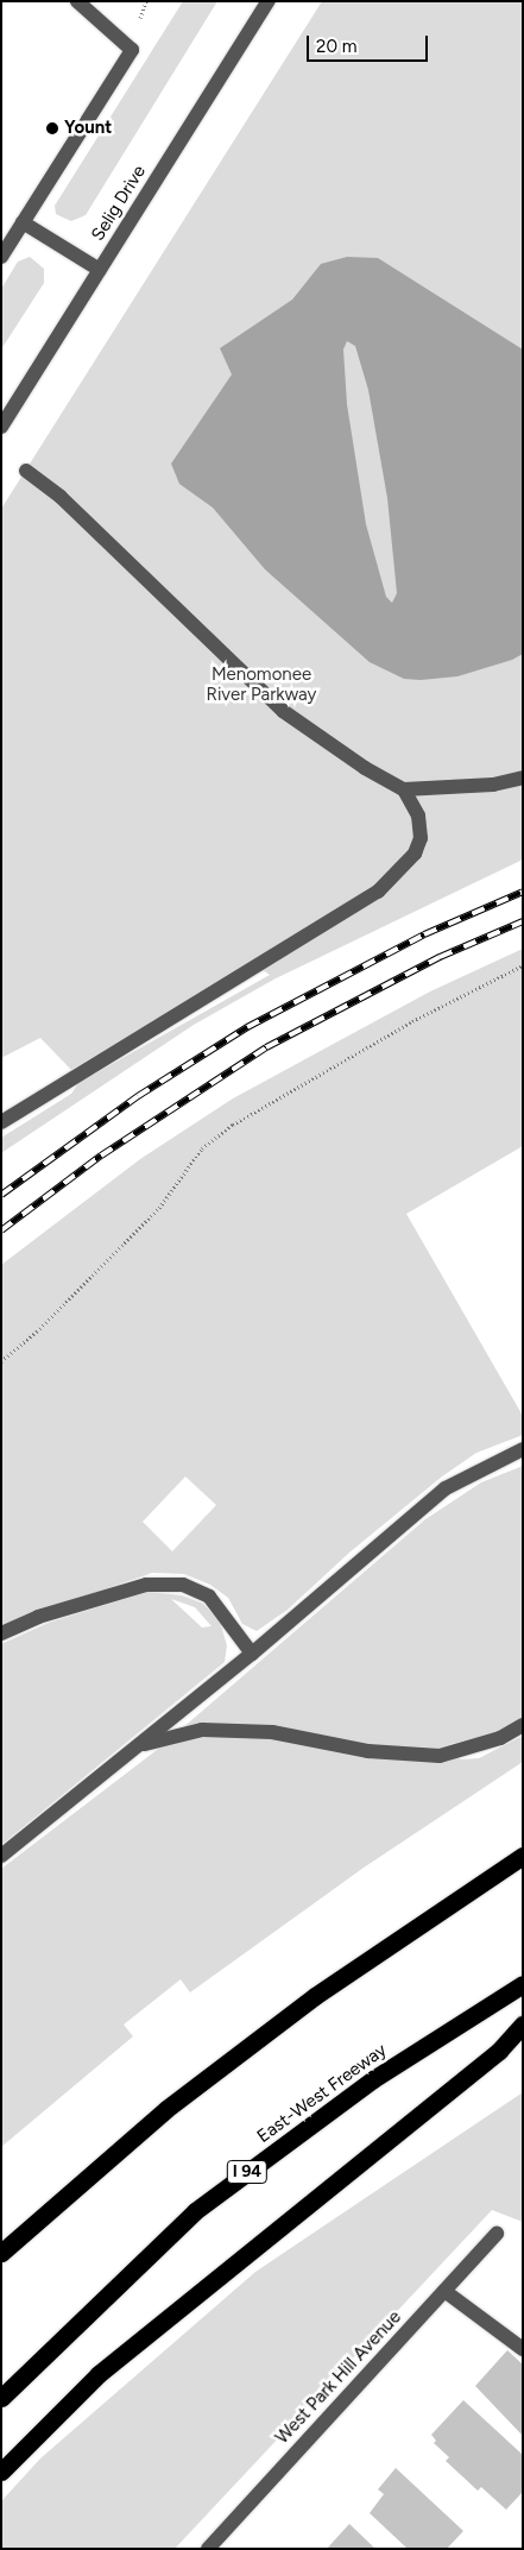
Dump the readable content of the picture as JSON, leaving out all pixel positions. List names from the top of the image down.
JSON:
{
  "streets": {
    "highway": ["East-West Freeway", "I 94"],
    "street": ["Selig Drive", "West Park Hill Avenue"]
  },
  "parks": ["Menomonee River Parkway"],
  "places": ["Yount"],
  "scale_bar": "20 m"
}
